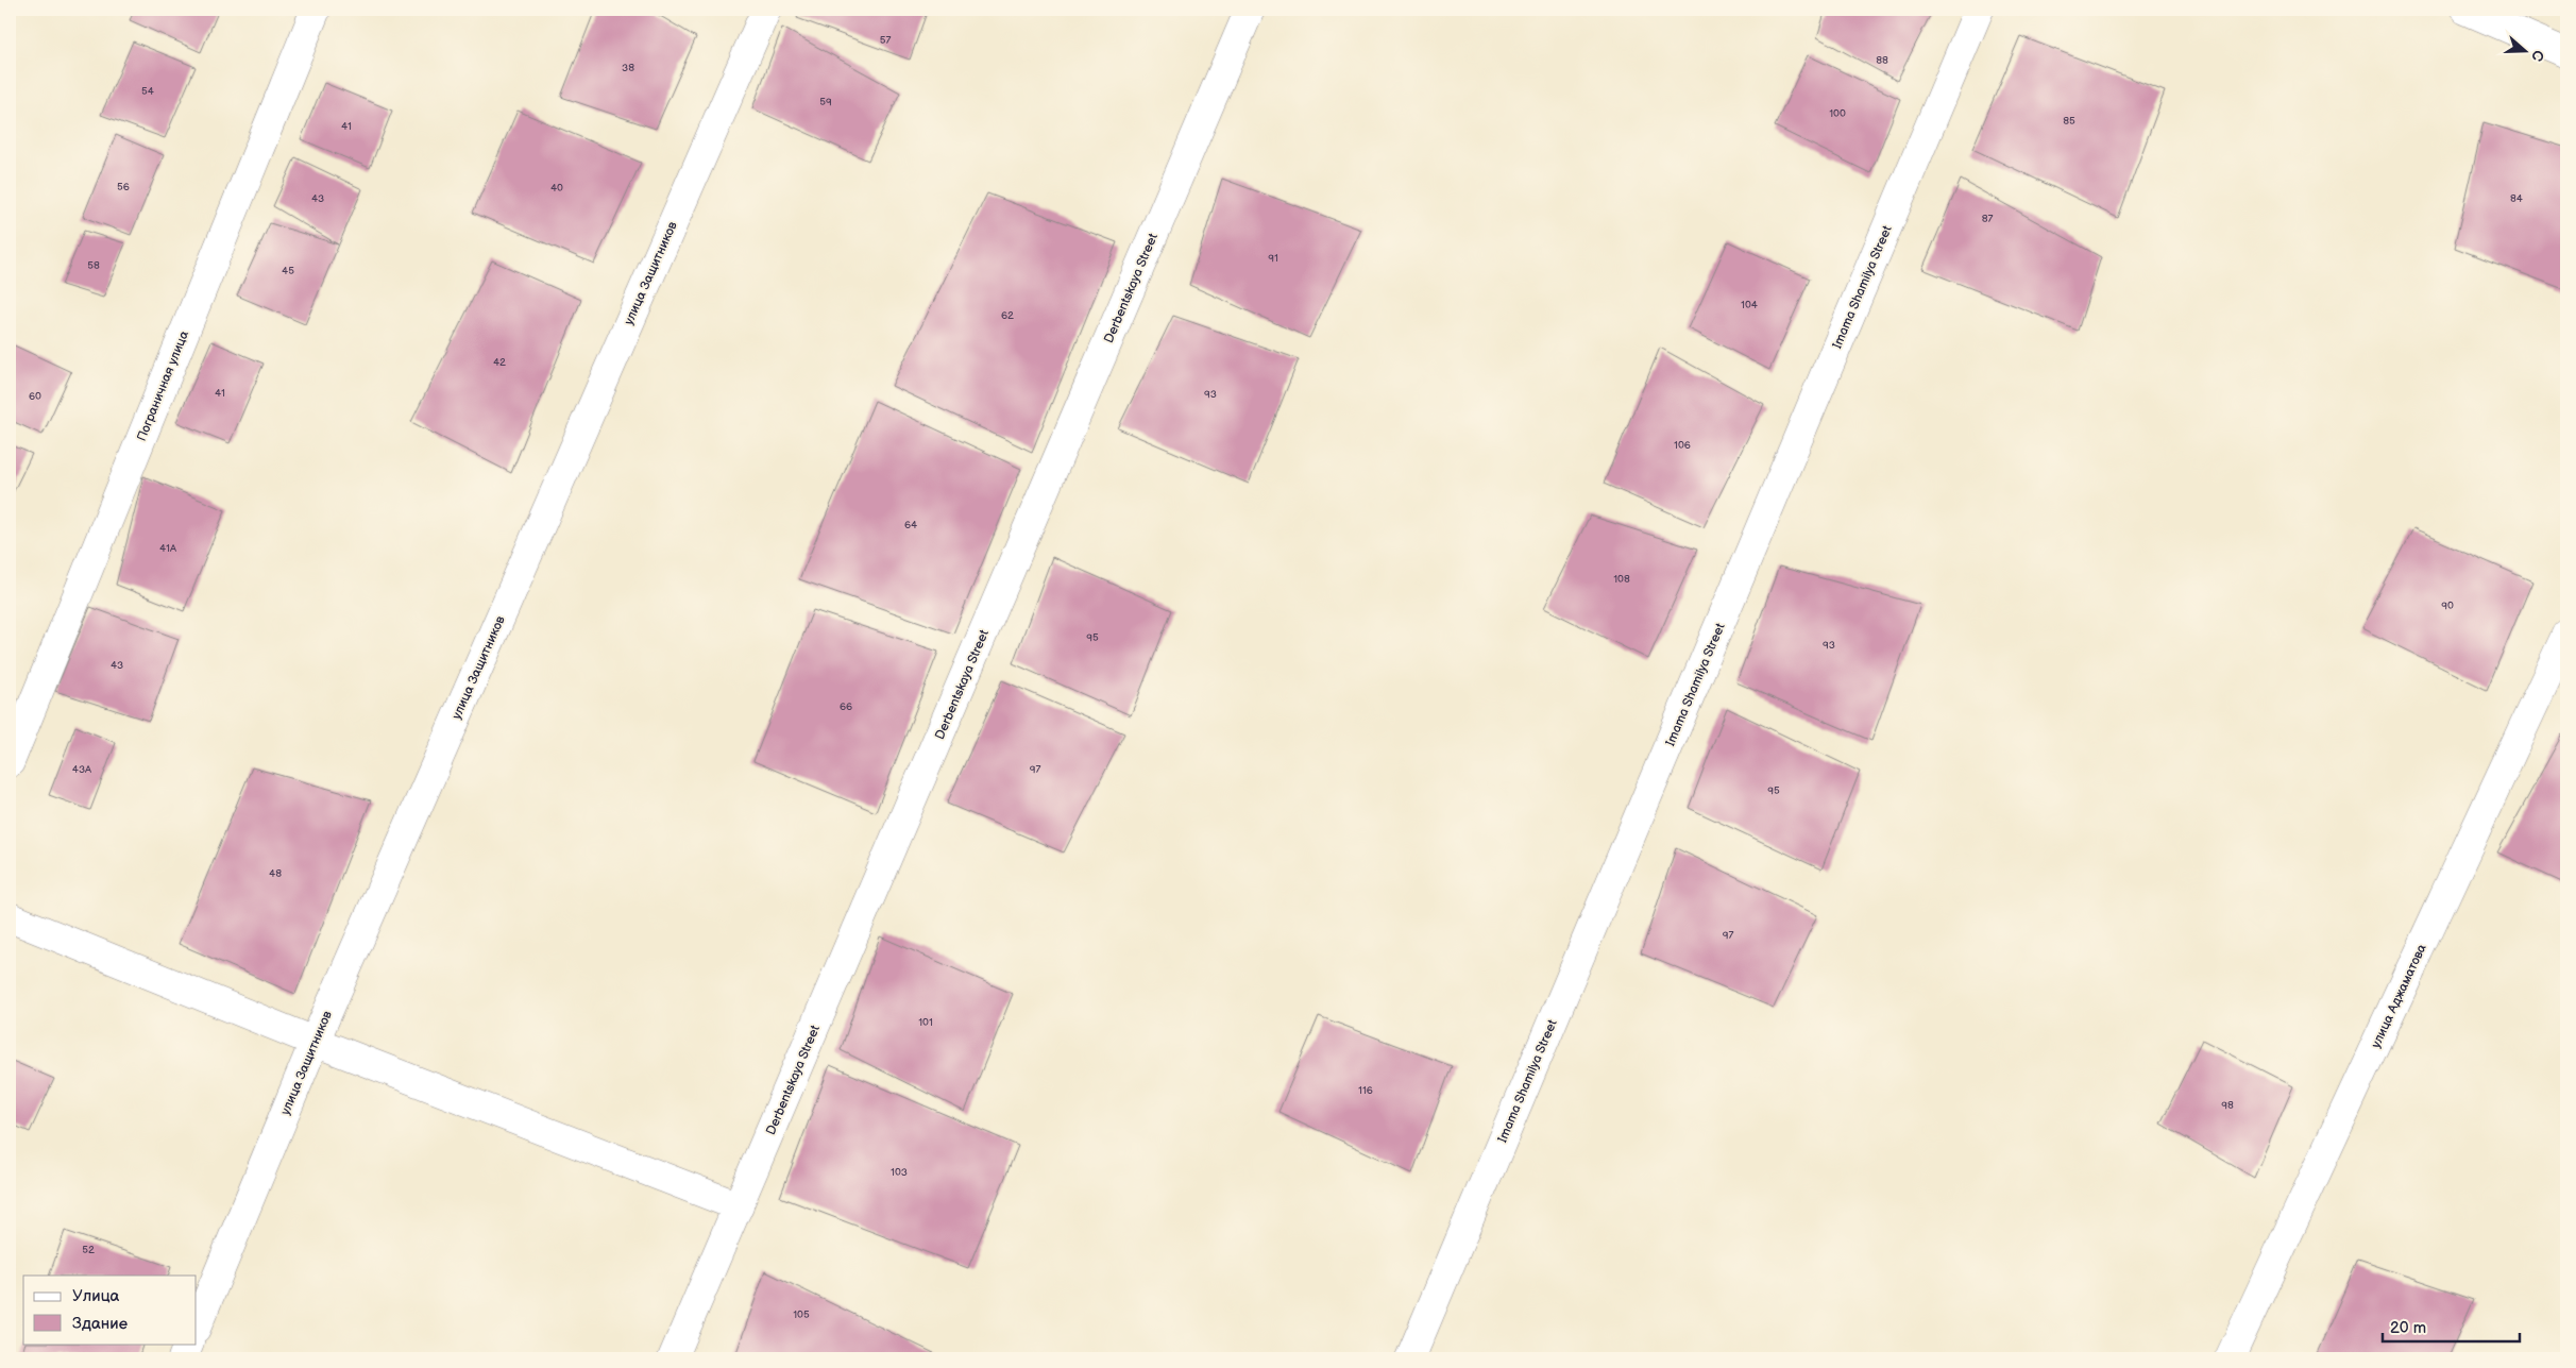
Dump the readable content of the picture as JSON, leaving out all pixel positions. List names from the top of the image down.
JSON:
{
  "streets": {
    "street": [
      "улица Защитников",
      "Imama Shamilya Street",
      "Derbentskaya Street",
      "Пограничная улица",
      "улица Аджаматова"
    ]
  },
  "house_numbers": [
    "57",
    "88",
    "38",
    "54",
    "59",
    "100",
    "85",
    "41",
    "56",
    "40",
    "43",
    "84",
    "87",
    "91",
    "58",
    "45",
    "104",
    "62",
    "42",
    "41",
    "93",
    "60",
    "106",
    "64",
    "41А",
    "108",
    "90",
    "95",
    "93",
    "43",
    "66",
    "43А",
    "97",
    "95",
    "48",
    "97",
    "101",
    "116",
    "98",
    "103",
    "52",
    "105"
  ],
  "legend": ["Улица", "Здание"],
  "scale_bar": "20 m",
  "north": "right"
}
